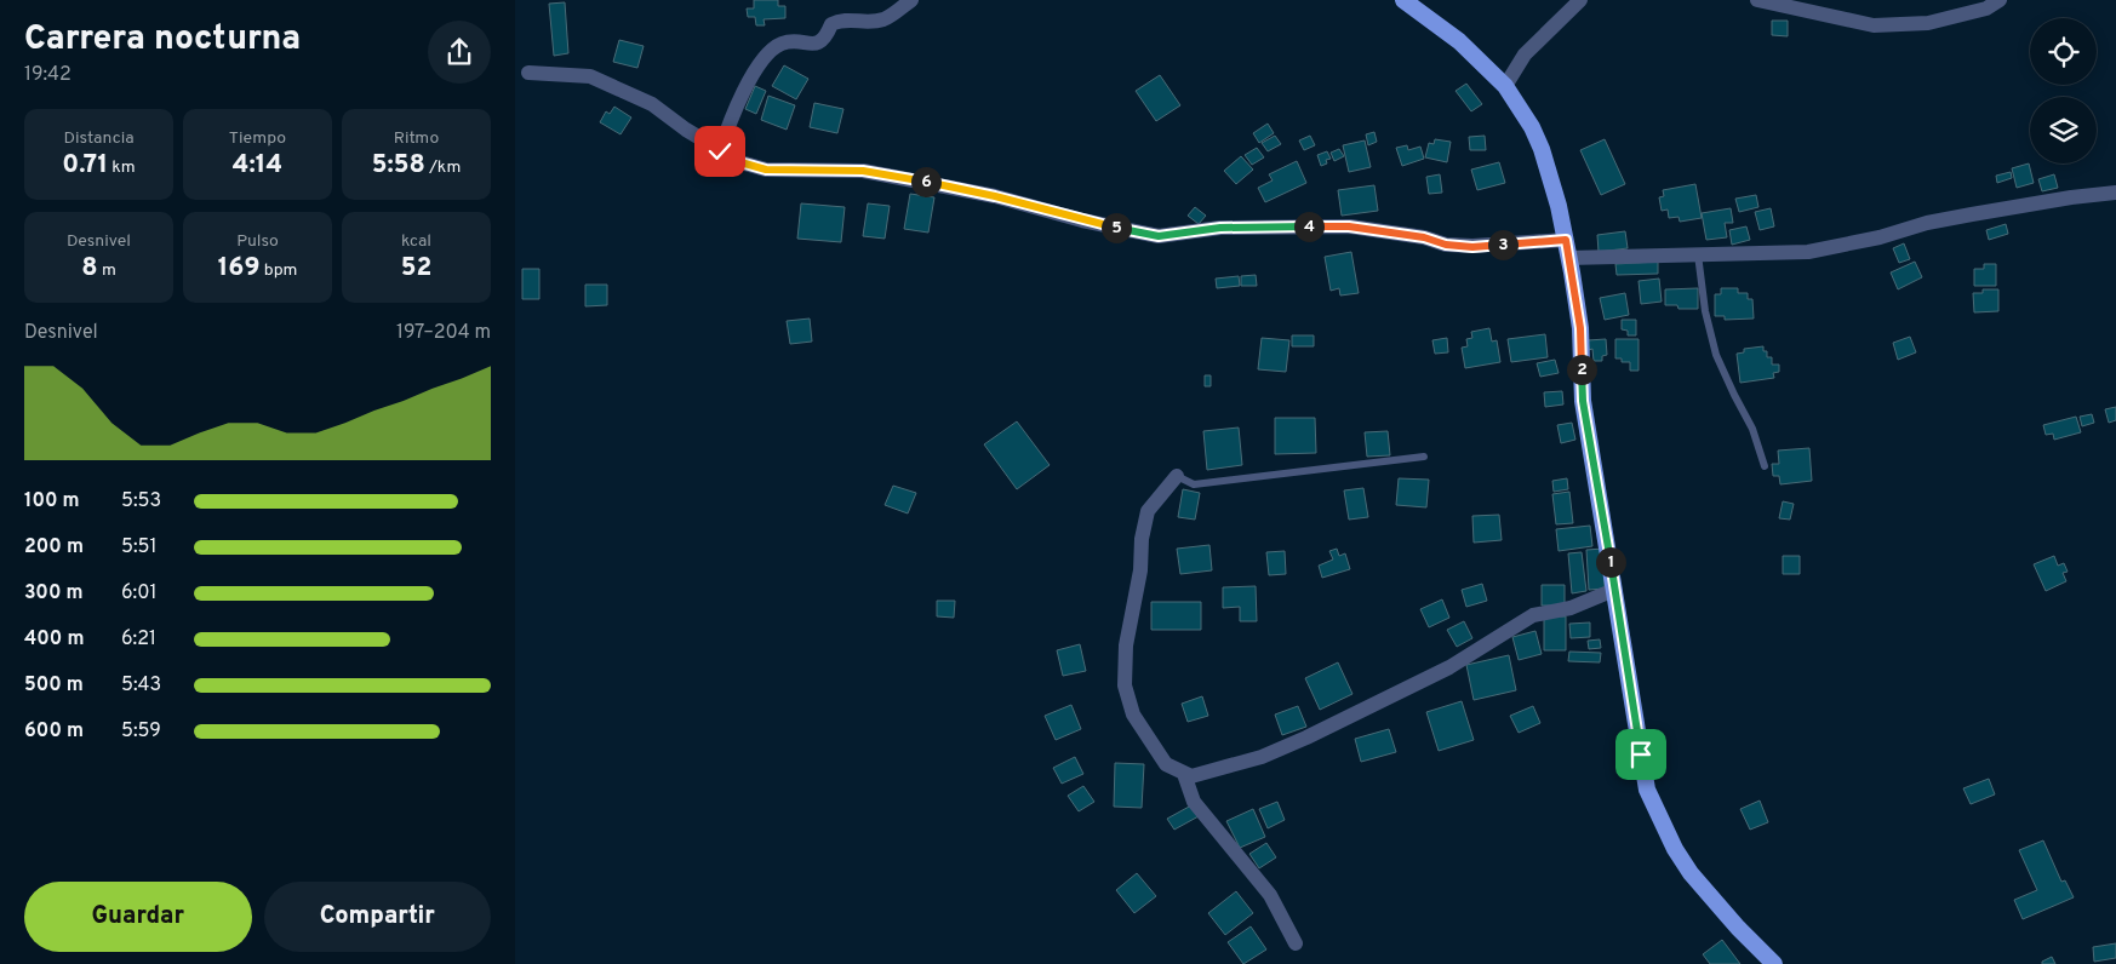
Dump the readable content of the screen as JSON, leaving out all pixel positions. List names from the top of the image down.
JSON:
{
  "page": {
    "heading": ["Carrera nocturna", "19:42"],
    "stats": [
      ["Distancia", "0.71 km"],
      ["Tiempo", "4:14"],
      ["Ritmo", "5:58 /km"],
      ["Desnivel", "8 m"],
      ["Pulso", "169 bpm"],
      ["kcal", "52"]
    ],
    "pins": [
      "6",
      "4",
      "5",
      "3",
      "2",
      "1"
    ],
    "chart": ["Desnivel", "197–204 m"],
    "list": [
      {
        "name": "100 m",
        "note": "5:53"
      },
      {
        "name": "200 m",
        "note": "5:51"
      },
      {
        "name": "300 m",
        "note": "6:01"
      },
      {
        "name": "400 m",
        "note": "6:21"
      },
      {
        "name": "500 m",
        "note": "5:43"
      },
      {
        "name": "600 m",
        "note": "5:59"
      }
    ],
    "buttons": ["Guardar", "Compartir"]
  }
}
